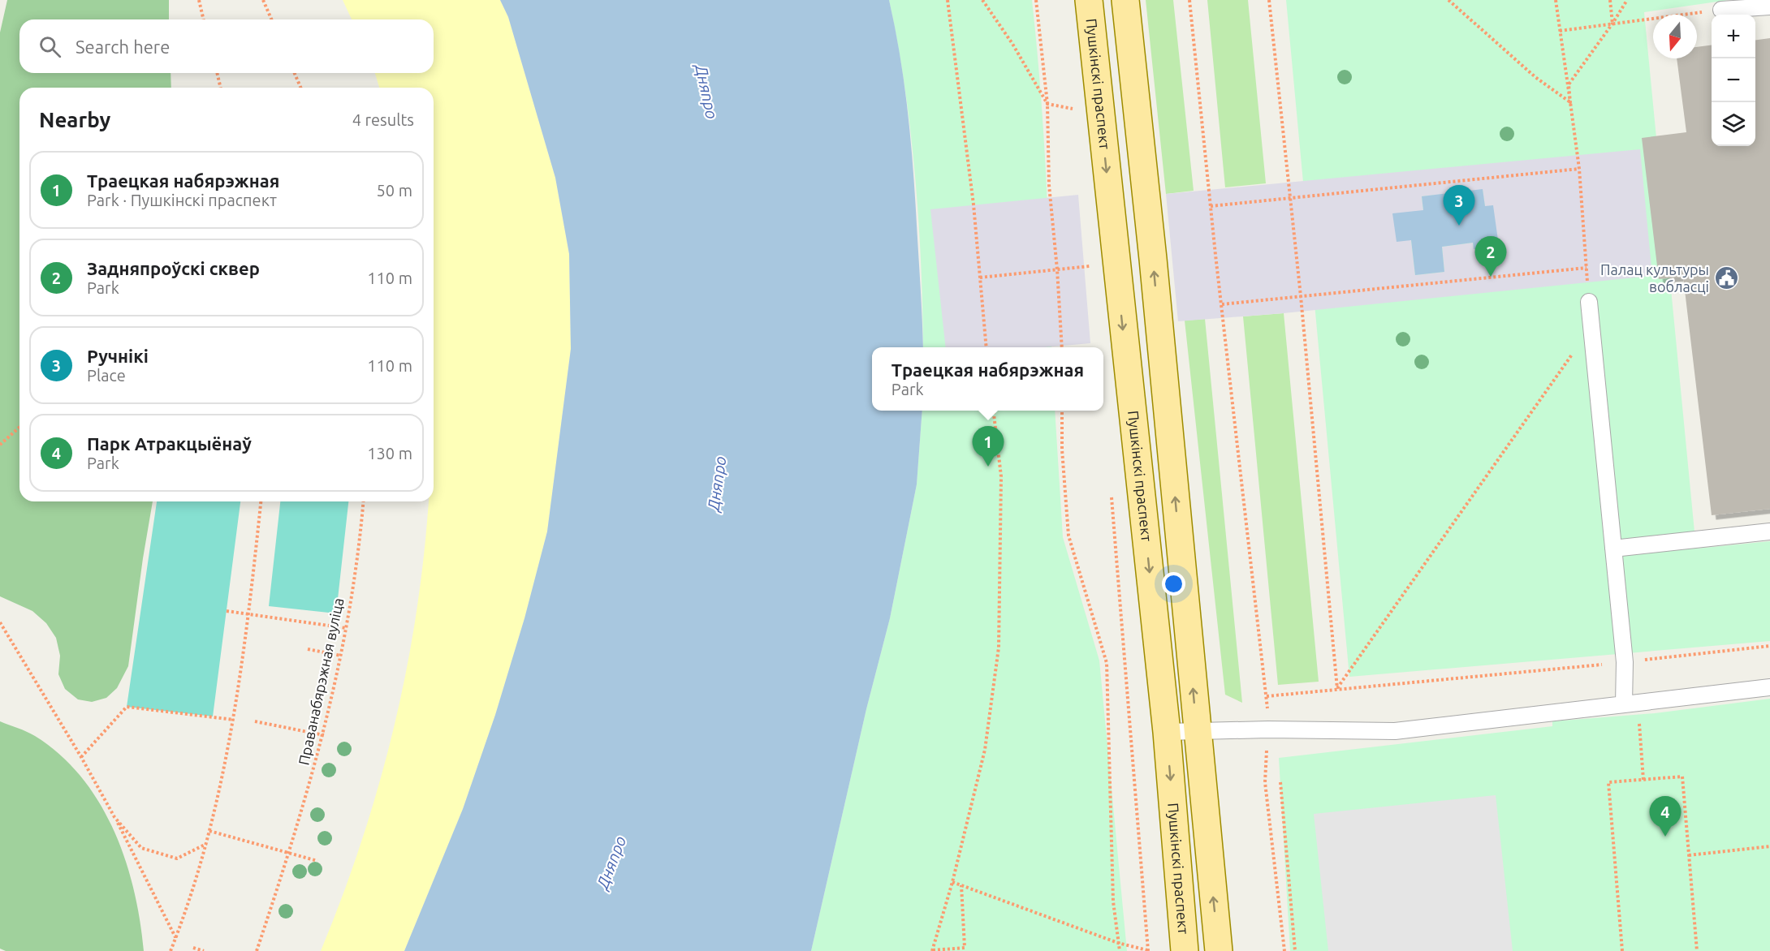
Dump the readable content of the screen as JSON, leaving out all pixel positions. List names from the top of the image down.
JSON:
{
  "streets": {
    "main road": ["Пушкінскі праспект"],
    "path": ["Праванабярэжная вуліца"]
  },
  "water": ["Дняпро"],
  "places": {
    "public building": ["Палац культуры вобласці"]
  },
  "north": "bottom",
  "page": {
    "map_buttons": ["+", "−"],
    "search": "Search here",
    "heading": ["Nearby", "4 results"],
    "list": [
      {
        "mark": "1",
        "name": "Траецкая набярэжная",
        "note": "Park · Пушкінскі праспект",
        "value": "50 m"
      },
      {
        "mark": "2",
        "name": "Задняпроўскі сквер",
        "note": "Park",
        "value": "110 m"
      },
      {
        "mark": "3",
        "name": "Ручнікі",
        "note": "Place",
        "value": "110 m"
      },
      {
        "mark": "4",
        "name": "Парк Атракцыёнаў",
        "note": "Park",
        "value": "130 m"
      }
    ],
    "pins": [
      "3",
      "2",
      "1",
      "4"
    ],
    "popup": ["Траецкая набярэжная", "Park"]
  }
}
